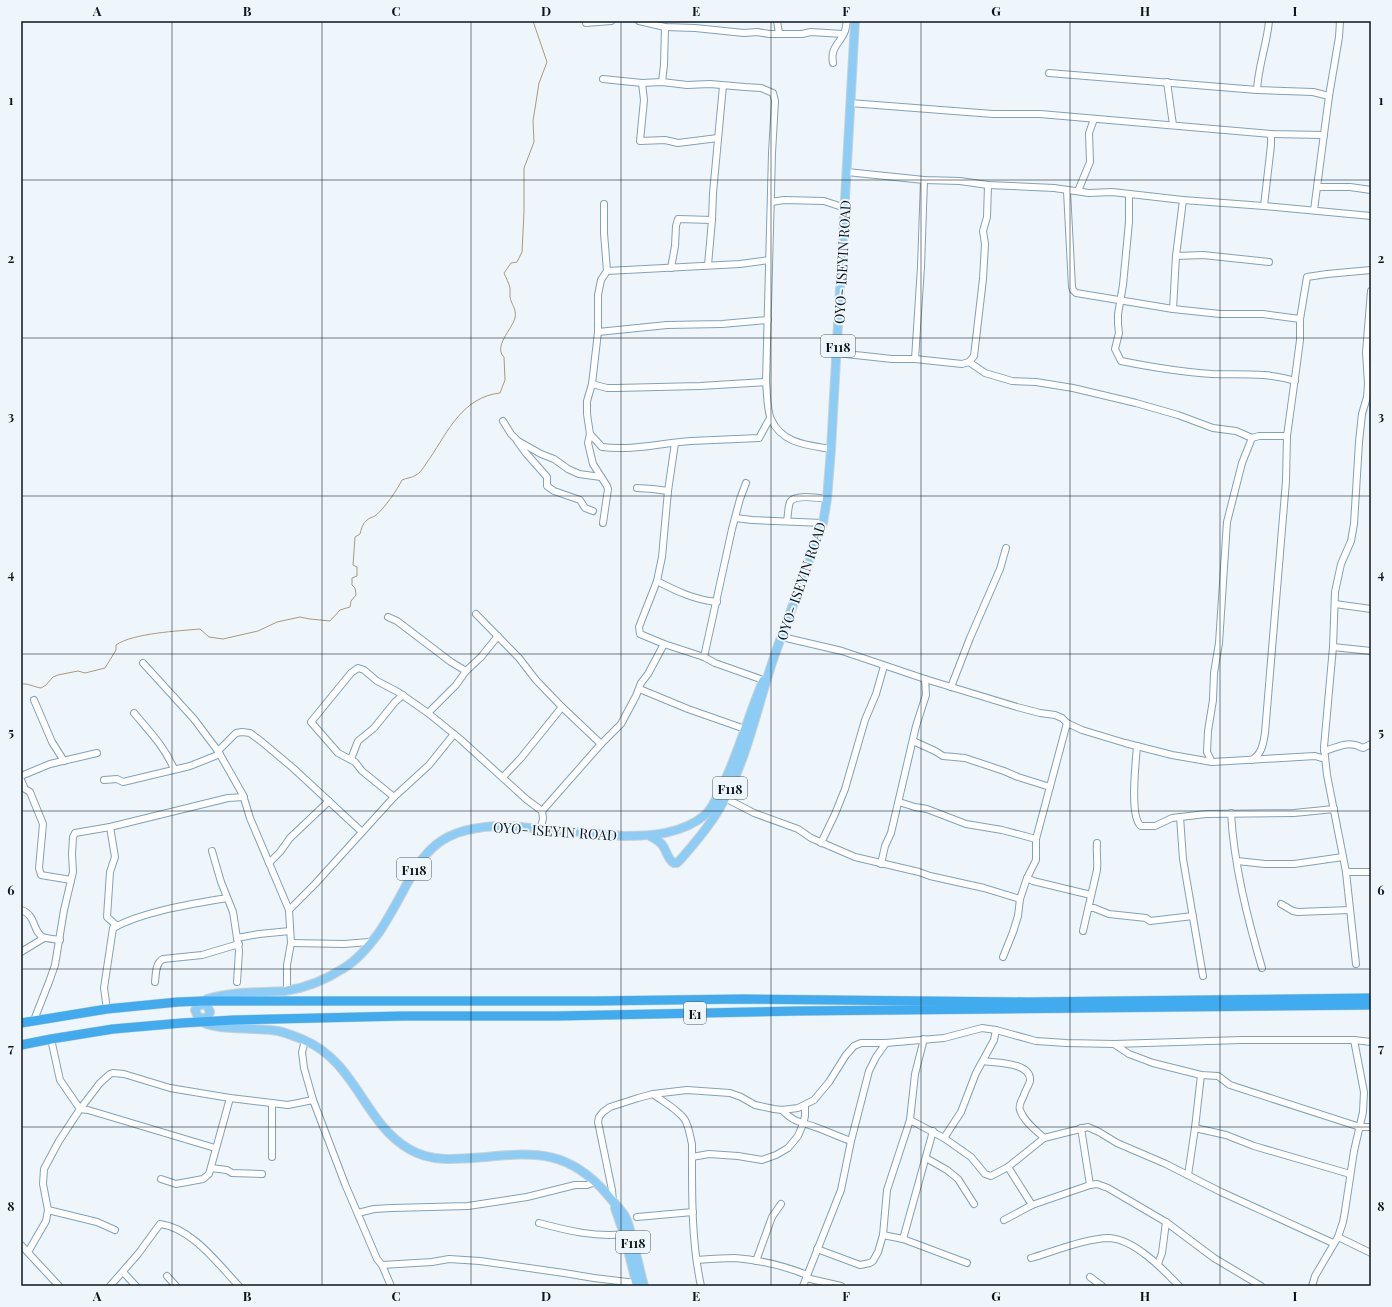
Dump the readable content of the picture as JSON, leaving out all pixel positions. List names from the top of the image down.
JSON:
{
  "streets": {
    "highway": ["E1"],
    "main road": ["OYO- ISEYIN ROAD", "F118"]
  },
  "crossings": [
    ["OYO- ISEYIN ROAD", "F118"],
    ["OYO- ISEYIN ROAD", "E1"],
    ["F118", "E1"]
  ],
  "grid": {
    "columns": [
      "A",
      "B",
      "C",
      "D",
      "E",
      "F",
      "G",
      "H",
      "I"
    ],
    "rows": [
      "1",
      "2",
      "3",
      "4",
      "5",
      "6",
      "7",
      "8"
    ]
  }
}
